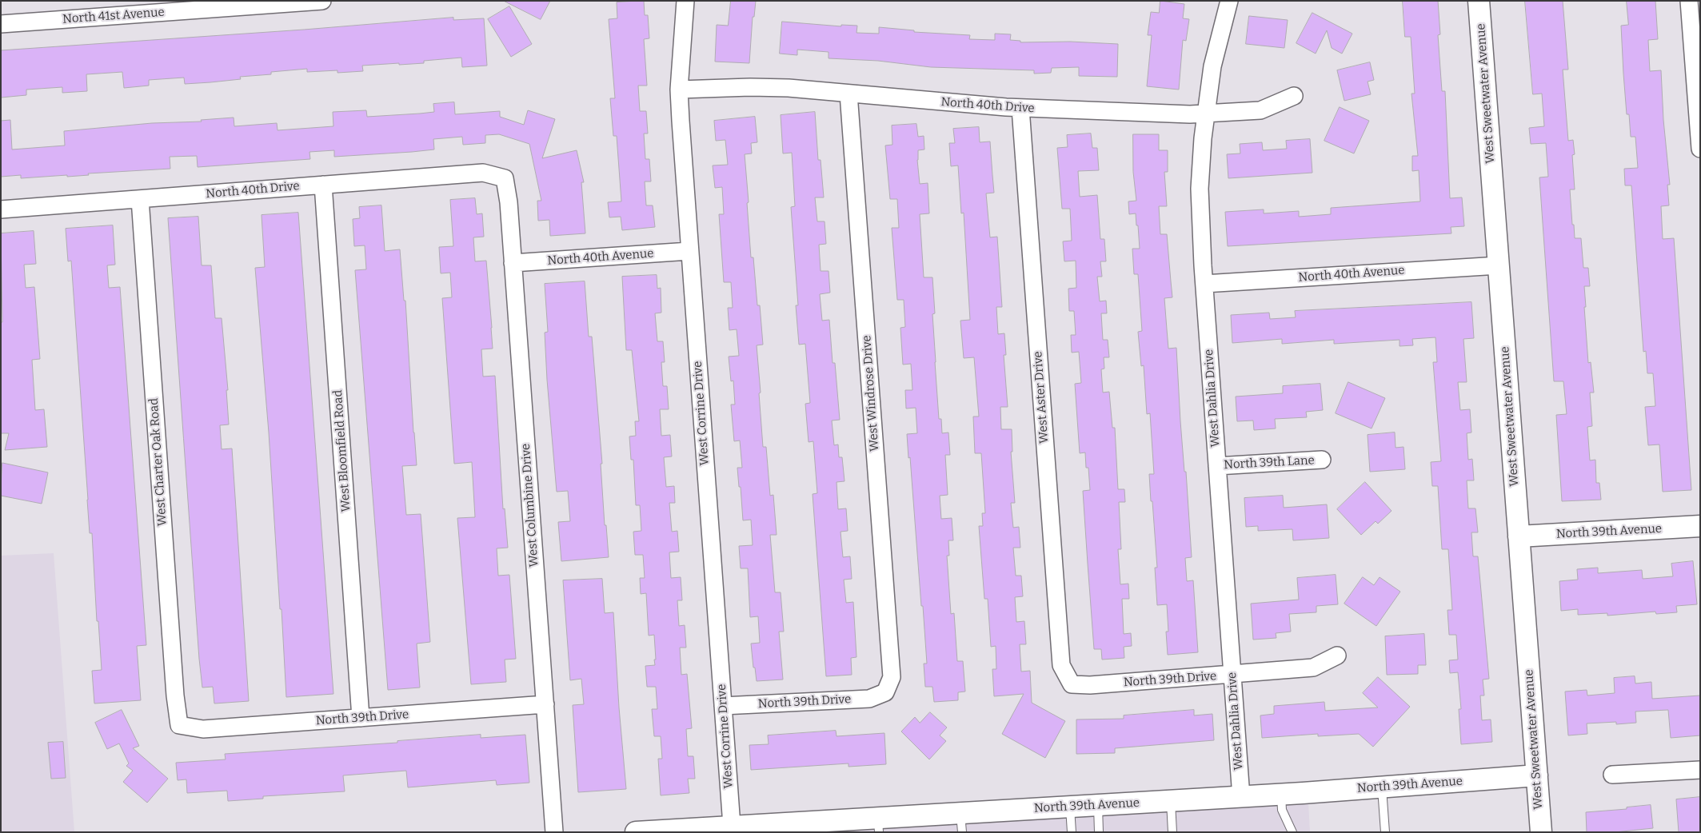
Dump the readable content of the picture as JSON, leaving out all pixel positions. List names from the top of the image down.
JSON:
{
  "streets": {
    "street": [
      "North 41st Avenue",
      "West Sweetwater Avenue",
      "North 40th Drive",
      "North 40th Avenue",
      "West Windrose Drive",
      "West Aster Drive",
      "West Dahlia Drive",
      "West Corrine Drive",
      "West Bloomfield Road",
      "West Charter Oak Road",
      "North 39th Lane",
      "West Columbine Drive",
      "North 39th Avenue",
      "North 39th Drive"
    ]
  },
  "crossings": [
    ["West Sweetwater Avenue", "North 40th Avenue"],
    ["West Sweetwater Avenue", "North 39th Avenue"],
    ["North 40th Drive", "West Windrose Drive"],
    ["North 40th Drive", "West Aster Drive"],
    ["North 40th Drive", "West Dahlia Drive"],
    ["North 40th Drive", "West Corrine Drive"],
    ["North 40th Drive", "West Bloomfield Road"],
    ["North 40th Drive", "West Charter Oak Road"],
    ["North 40th Drive", "West Columbine Drive"],
    ["North 40th Avenue", "West Dahlia Drive"],
    ["North 40th Avenue", "West Corrine Drive"],
    ["North 40th Avenue", "West Columbine Drive"],
    ["West Windrose Drive", "North 39th Drive"],
    ["West Aster Drive", "North 39th Drive"],
    ["West Dahlia Drive", "North 39th Lane"],
    ["West Dahlia Drive", "North 39th Avenue"],
    ["West Dahlia Drive", "North 39th Drive"],
    ["West Corrine Drive", "North 39th Avenue"],
    ["West Corrine Drive", "North 39th Drive"],
    ["West Bloomfield Road", "North 39th Drive"],
    ["West Charter Oak Road", "North 39th Drive"],
    ["West Columbine Drive", "North 39th Drive"]
  ]
}
